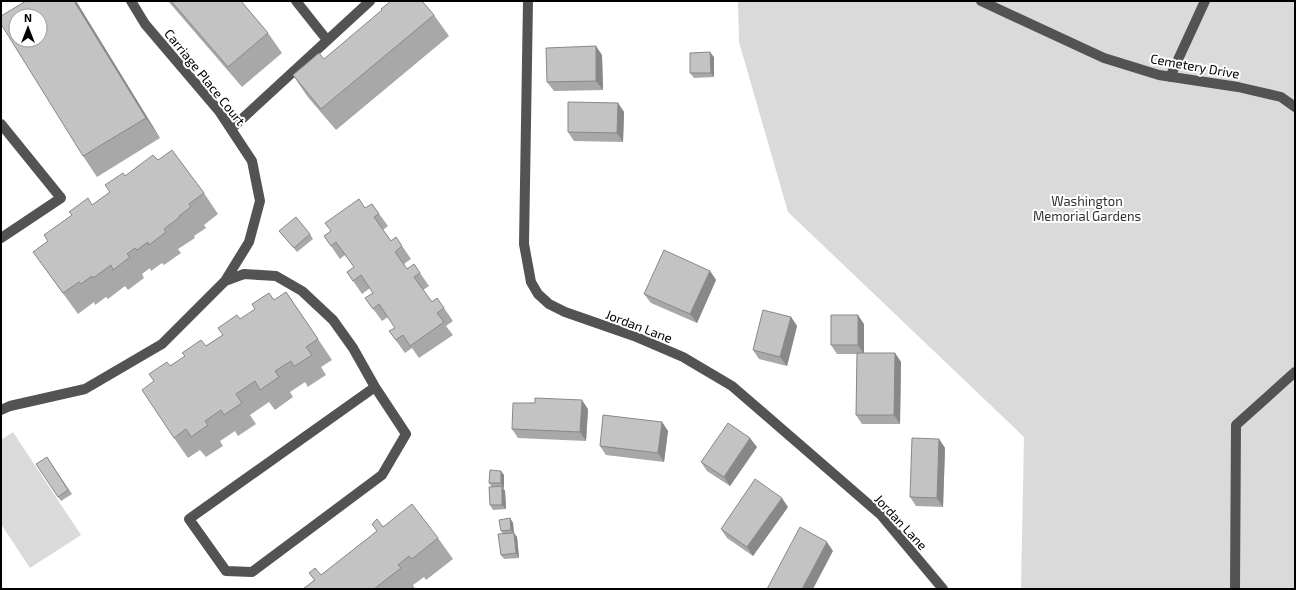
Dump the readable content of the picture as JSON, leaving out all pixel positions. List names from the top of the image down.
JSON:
{
  "streets": {
    "street": ["Cemetery Drive", "Carriage Place Court", "Jordan Lane"]
  },
  "parks": ["Washington Memorial Gardens"],
  "north": "top"
}
